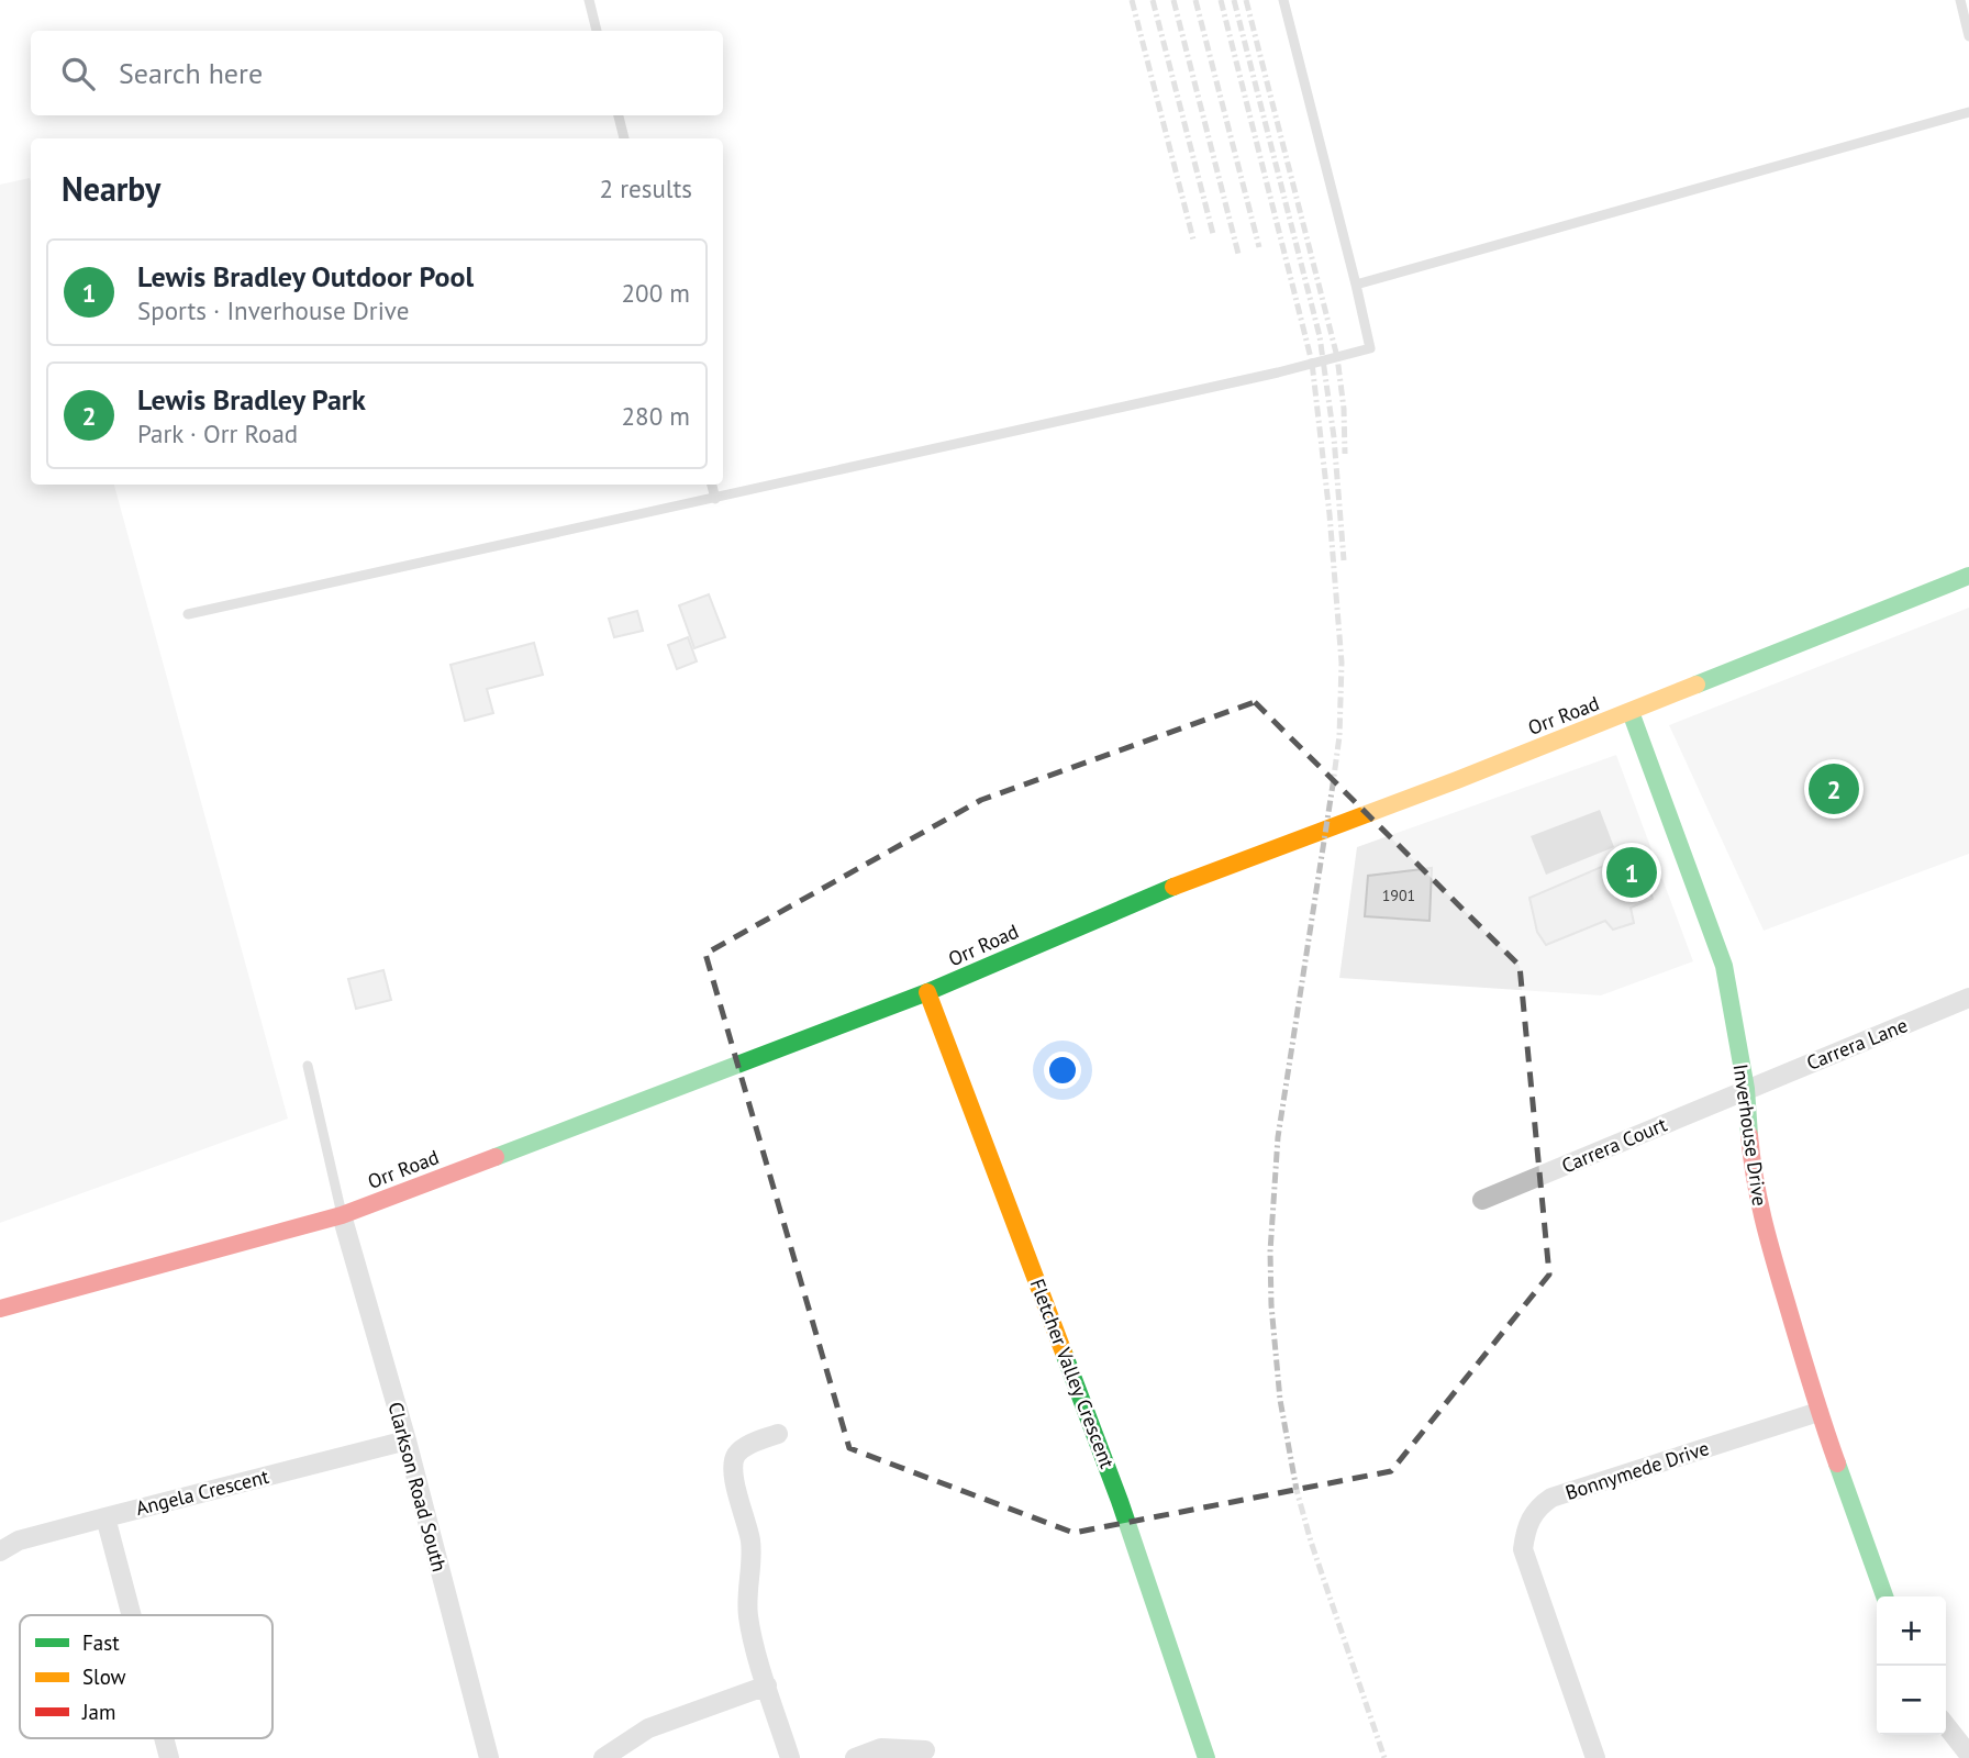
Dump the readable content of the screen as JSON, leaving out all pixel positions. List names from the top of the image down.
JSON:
{
  "streets": {
    "street": [
      "Orr Road",
      "Carrera Lane",
      "Inverhouse Drive",
      "Carrera Court",
      "Fletcher Valley Crescent",
      "Bonnymede Drive",
      "Clarkson Road South",
      "Angela Crescent"
    ]
  },
  "crossings": [
    ["Orr Road", "Inverhouse Drive"],
    ["Orr Road", "Fletcher Valley Crescent"],
    ["Orr Road", "Clarkson Road South"],
    ["Carrera Lane", "Inverhouse Drive"],
    ["Carrera Lane", "Carrera Court"],
    ["Inverhouse Drive", "Carrera Court"],
    ["Inverhouse Drive", "Bonnymede Drive"],
    ["Clarkson Road South", "Angela Crescent"]
  ],
  "house_numbers": ["1901"],
  "legend": ["Fast", "Slow", "Jam"],
  "page": {
    "search": "Search here",
    "heading": ["Nearby", "2 results"],
    "list": [
      {
        "mark": "1",
        "name": "Lewis Bradley Outdoor Pool",
        "note": "Sports · Inverhouse Drive",
        "value": "200 m"
      },
      {
        "mark": "2",
        "name": "Lewis Bradley Park",
        "note": "Park · Orr Road",
        "value": "280 m"
      }
    ],
    "pins": ["2", "1"],
    "map_buttons": ["+", "−"]
  }
}
